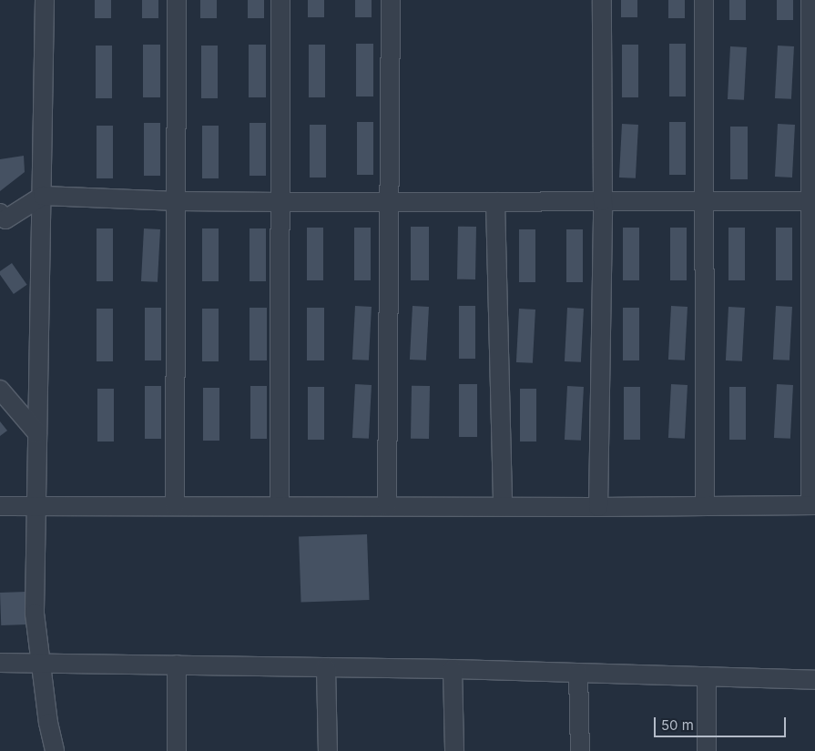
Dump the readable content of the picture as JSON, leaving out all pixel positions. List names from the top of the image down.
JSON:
{
  "scale_bar": "50 m"
}
